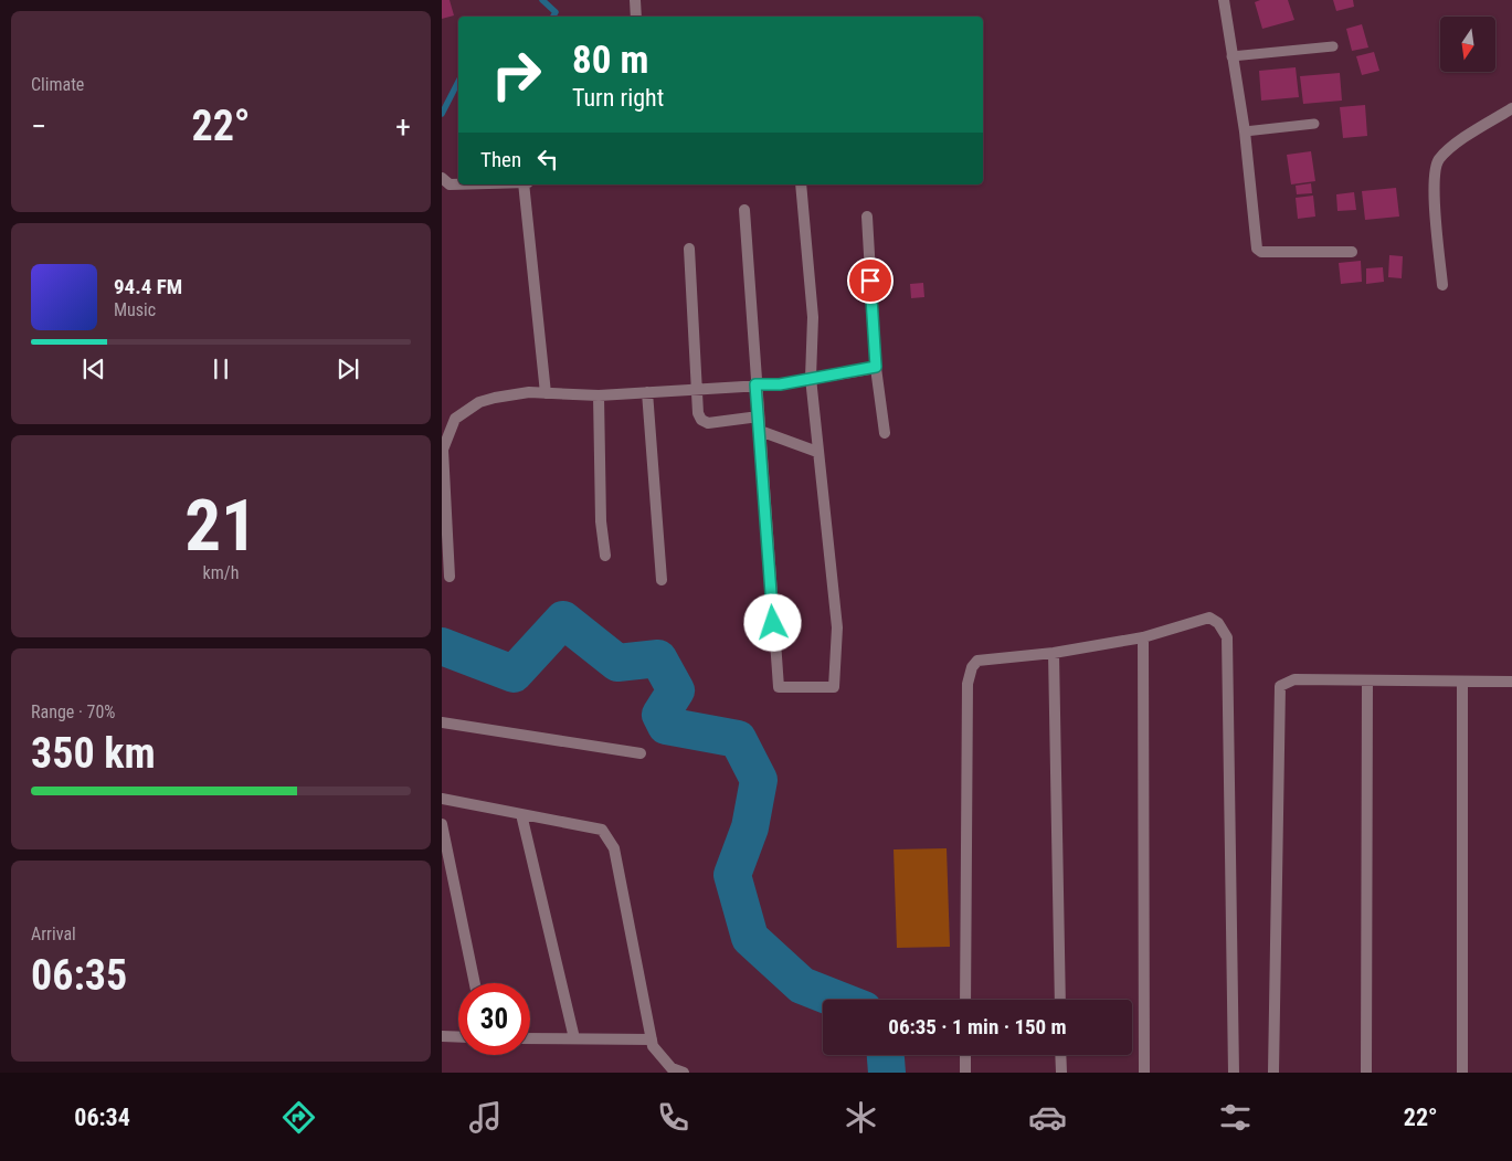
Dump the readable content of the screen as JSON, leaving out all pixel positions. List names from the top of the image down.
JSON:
{
  "north": "bottom",
  "page": {
    "tile": [
      "Climate",
      ["21", "km/h"],
      ["Range · 70%", "350 km"],
      ["Arrival", "06:35"]
    ],
    "turn": ["80 m", "Turn right"],
    "heat": ["−", "22°", "+"],
    "then": "Then",
    "song": ["94.4 FM", "Music"],
    "limit": "30",
    "trip": "06:35 · 1 min · 150 m",
    "tabs": ["06:34", "22°"]
  }
}
